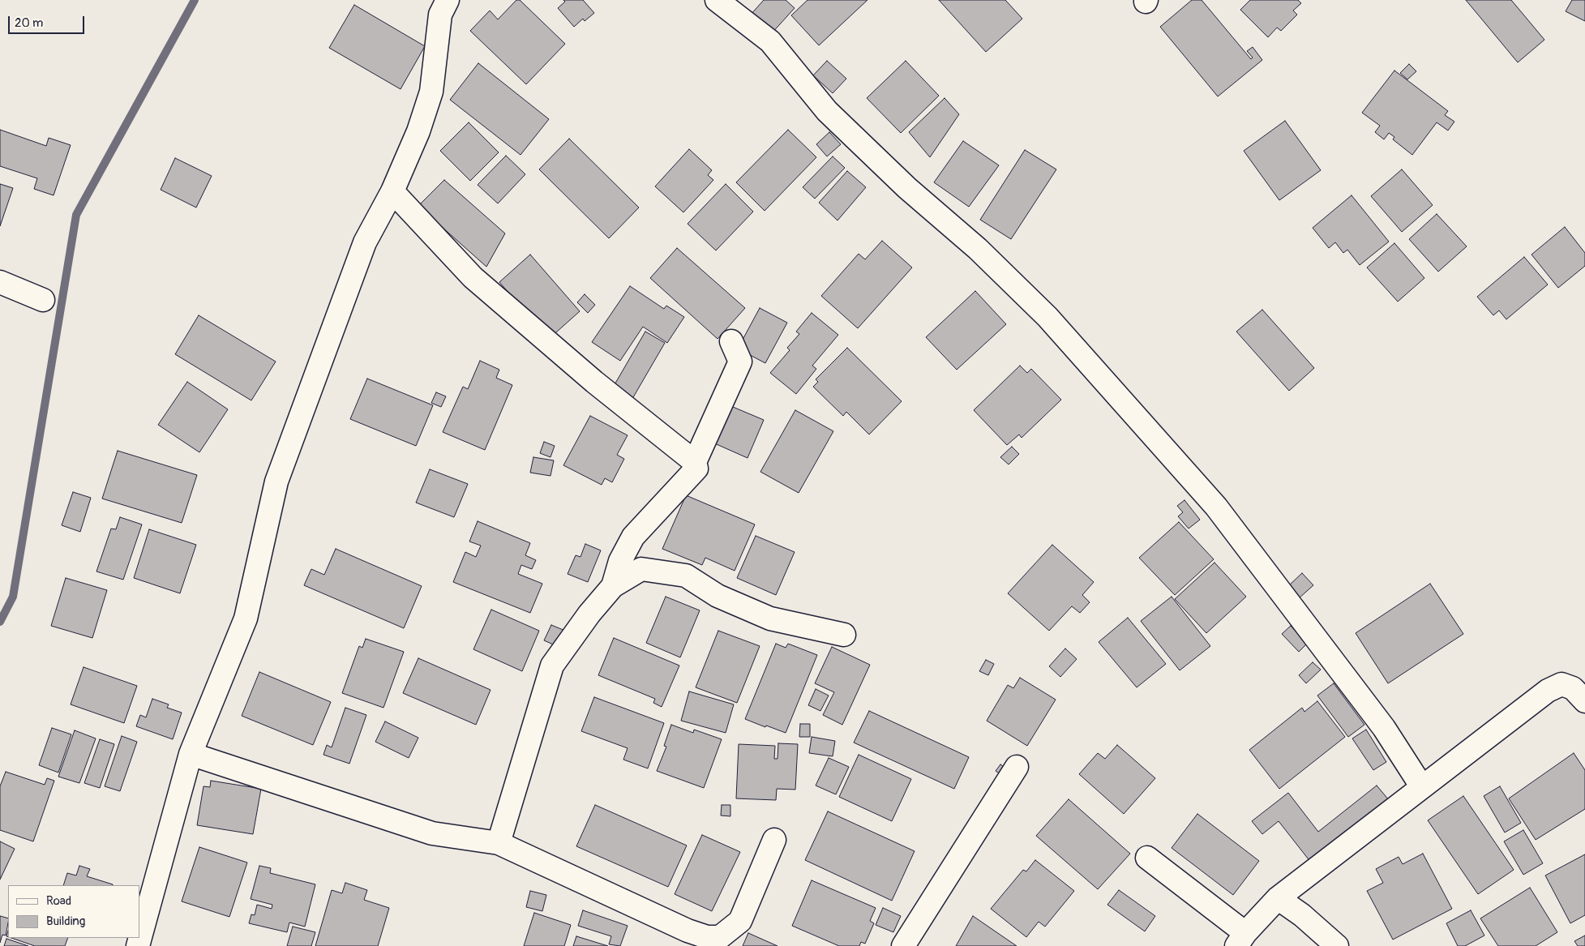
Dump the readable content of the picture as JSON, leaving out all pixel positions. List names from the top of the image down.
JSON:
{
  "legend": ["Road", "Building"],
  "scale_bar": "20 m"
}
